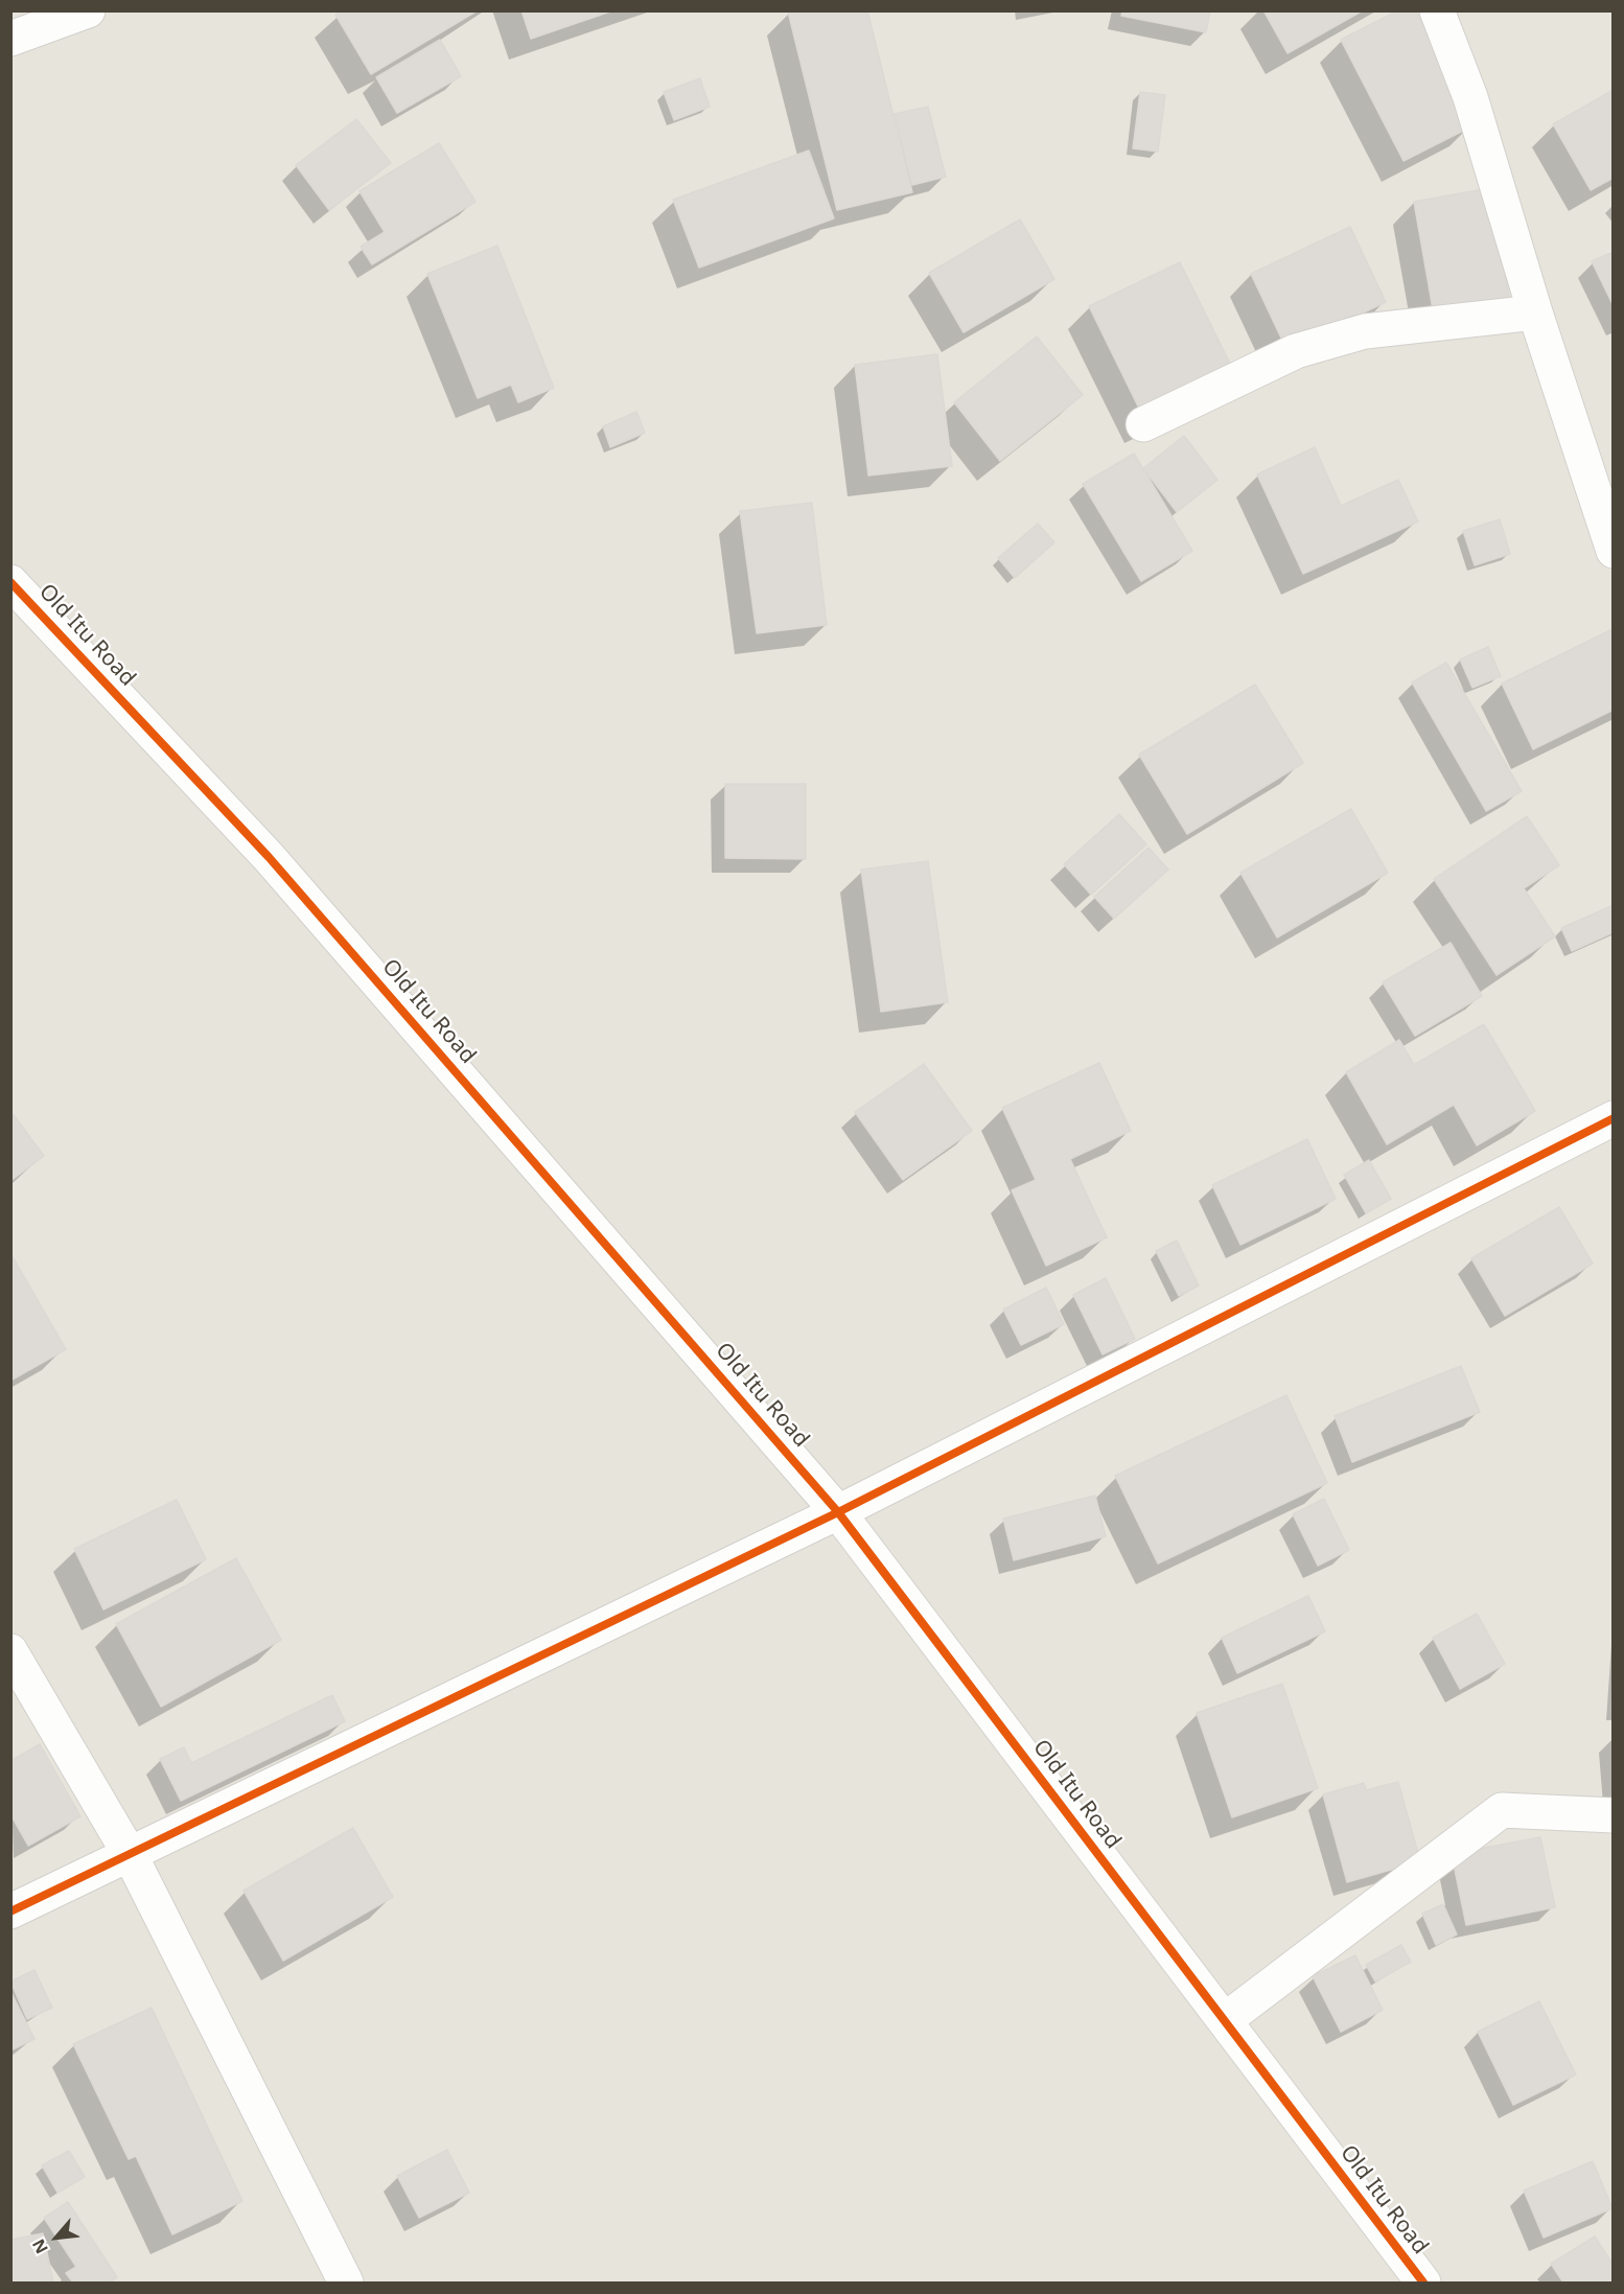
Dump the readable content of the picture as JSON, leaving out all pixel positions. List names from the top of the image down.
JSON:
{
  "streets": {
    "street": ["Old Itu Road"]
  },
  "north": "bottom left"
}
